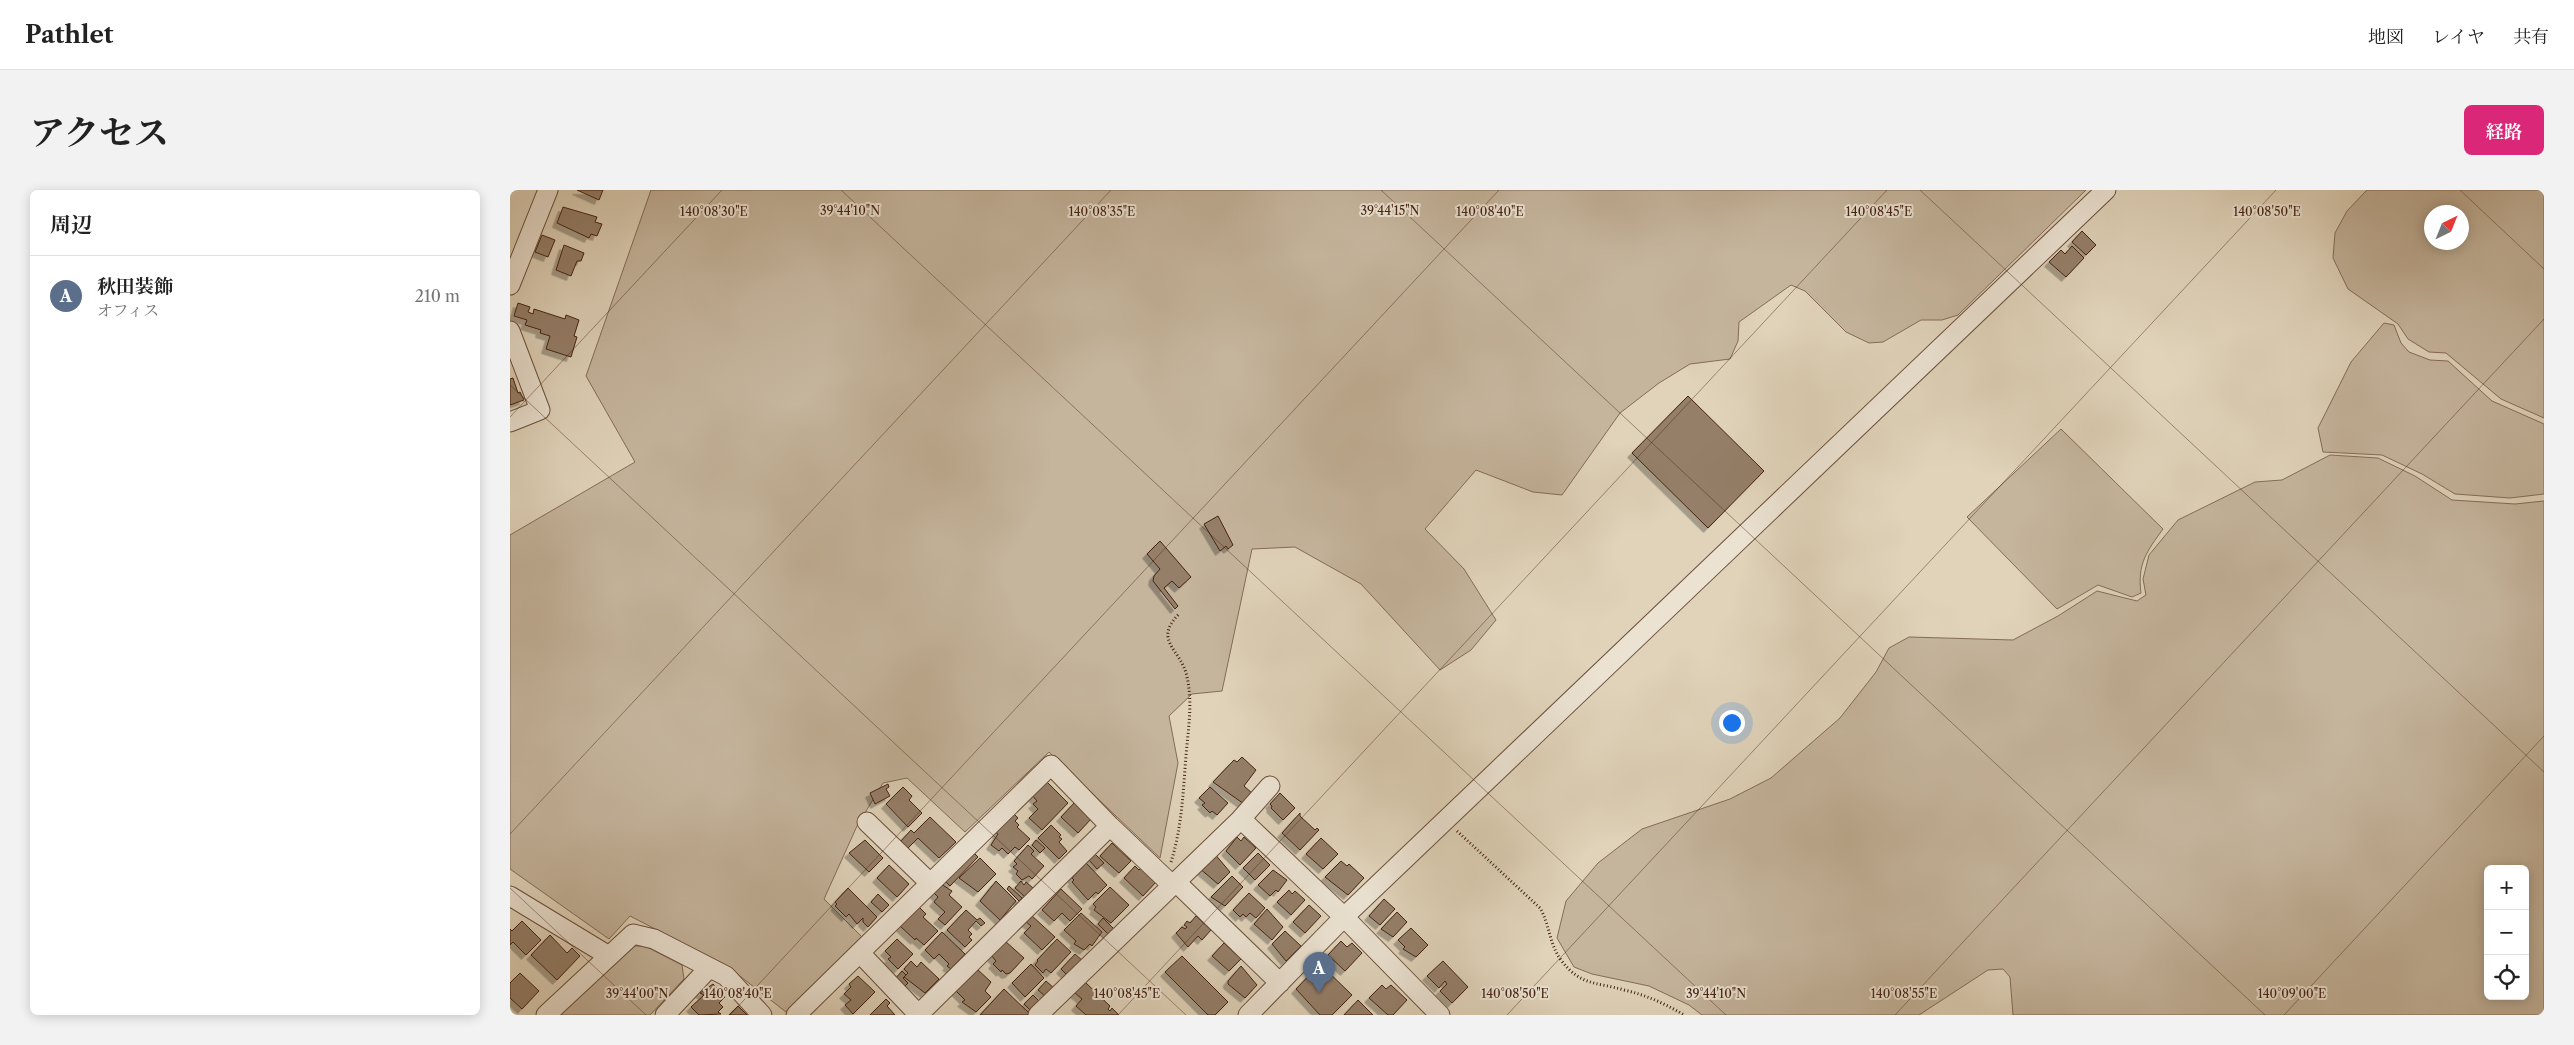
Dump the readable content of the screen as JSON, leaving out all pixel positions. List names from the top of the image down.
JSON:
{
  "north": "top right",
  "page": {
    "header": "Pathlet",
    "nav": ["地図", "レイヤ", "共有"],
    "title": "アクセス",
    "buttons": "経路",
    "heading": "周辺",
    "list": [
      {
        "mark": "A",
        "name": "秋田装飾",
        "note": "オフィス",
        "value": "210 m"
      }
    ],
    "map_buttons": ["+", "−"],
    "pins": "A"
  },
  "coordinates": [
    "39°44'10\"N",
    "39°44'15\"N",
    "140°08'30\"E",
    "140°08'45\"E",
    "140°08'35\"E",
    "140°08'40\"E",
    "140°08'50\"E",
    "140°08'55\"E",
    "140°09'00\"E",
    "39°44'00\"N"
  ]
}
